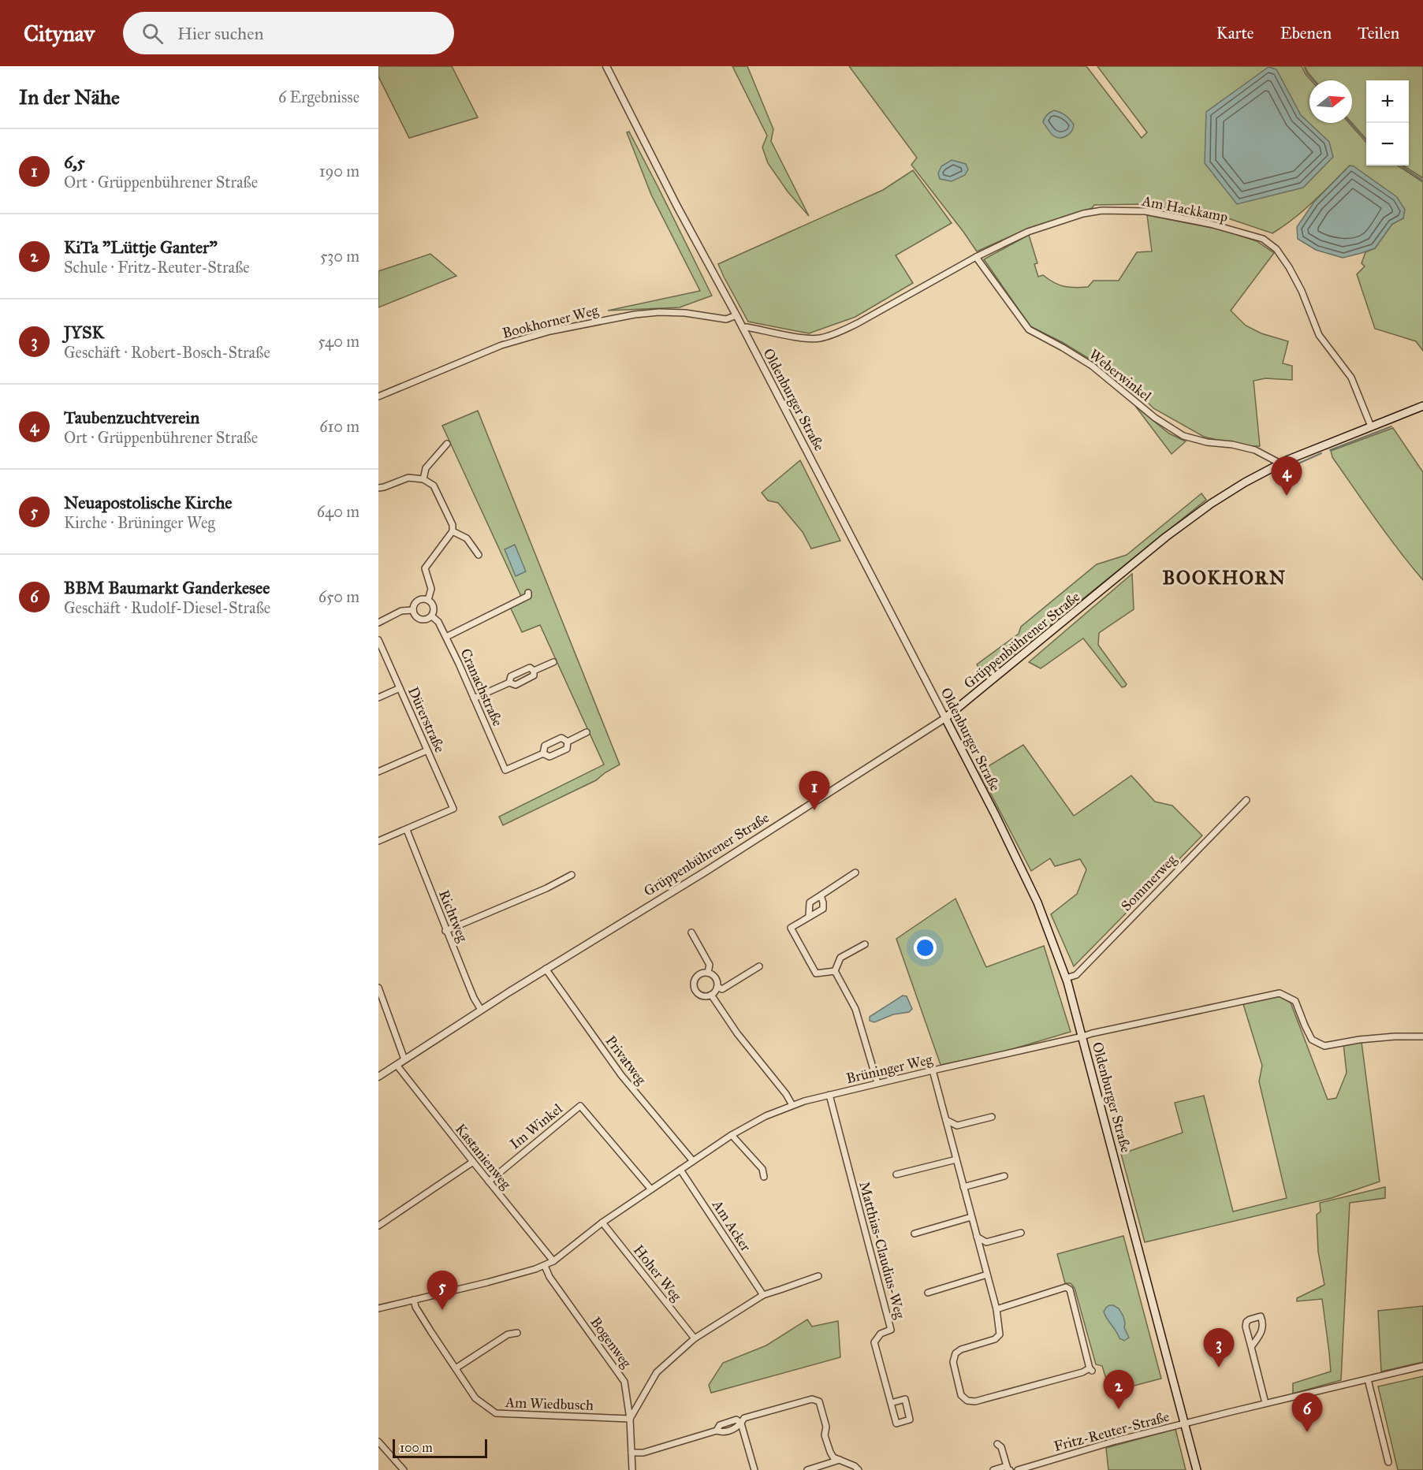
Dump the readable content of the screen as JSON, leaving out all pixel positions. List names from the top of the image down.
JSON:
{
  "streets": {
    "main road": ["Oldenburger Straße", "Grüppenbührener Straße"],
    "street": [
      "Am Hackkamp",
      "Bookhorner Weg",
      "Weberwinkel",
      "Cranachstraße",
      "Dürerstraße",
      "Sommerweg",
      "Richtweg",
      "Privatweg",
      "Brüninger Weg",
      "Im Winkel",
      "Kastanienweg",
      "Am Acker",
      "Matthias-Claudius-Weg",
      "Hoher Weg",
      "Bogenweg",
      "Am Wiedbusch",
      "Fritz-Reuter-Straße"
    ]
  },
  "crossings": [
    ["Am Hackkamp", "Weberwinkel"],
    ["Am Hackkamp", "Oldenburger Straße"],
    ["Am Hackkamp", "Grüppenbührener Straße"],
    ["Bookhorner Weg", "Oldenburger Straße"],
    ["Weberwinkel", "Grüppenbührener Straße"],
    ["Oldenburger Straße", "Grüppenbührener Straße"],
    ["Oldenburger Straße", "Sommerweg"],
    ["Oldenburger Straße", "Brüninger Weg"],
    ["Oldenburger Straße", "Fritz-Reuter-Straße"],
    ["Grüppenbührener Straße", "Richtweg"],
    ["Grüppenbührener Straße", "Privatweg"],
    ["Grüppenbührener Straße", "Kastanienweg"],
    ["Dürerstraße", "Richtweg"],
    ["Privatweg", "Brüninger Weg"],
    ["Brüninger Weg", "Im Winkel"],
    ["Brüninger Weg", "Kastanienweg"],
    ["Brüninger Weg", "Am Acker"],
    ["Brüninger Weg", "Matthias-Claudius-Weg"],
    ["Brüninger Weg", "Hoher Weg"],
    ["Brüninger Weg", "Bogenweg"],
    ["Brüninger Weg", "Am Wiedbusch"],
    ["Im Winkel", "Kastanienweg"],
    ["Bogenweg", "Am Wiedbusch"]
  ],
  "districts": ["BOOKHORN"],
  "scale_bar": "100 m",
  "north": "right",
  "page": {
    "header": "Citynav",
    "search": "Hier suchen",
    "nav": ["Karte", "Ebenen", "Teilen"],
    "heading": ["In der Nähe", "6 Ergebnisse"],
    "map_buttons": ["+", "−"],
    "list": [
      {
        "mark": "1",
        "name": "6,5",
        "note": "Ort · Grüppenbührener Straße",
        "value": "190 m"
      },
      {
        "mark": "2",
        "name": "KiTa \"Lüttje Ganter\"",
        "note": "Schule · Fritz-Reuter-Straße",
        "value": "530 m"
      },
      {
        "mark": "3",
        "name": "JYSK",
        "note": "Geschäft · Robert-Bosch-Straße",
        "value": "540 m"
      },
      {
        "mark": "4",
        "name": "Taubenzuchtverein",
        "note": "Ort · Grüppenbührener Straße",
        "value": "610 m"
      },
      {
        "mark": "5",
        "name": "Neuapostolische Kirche",
        "note": "Kirche · Brüninger Weg",
        "value": "640 m"
      },
      {
        "mark": "6",
        "name": "BBM Baumarkt Ganderkesee",
        "note": "Geschäft · Rudolf-Diesel-Straße",
        "value": "650 m"
      }
    ],
    "pins": [
      "4",
      "1",
      "5",
      "3",
      "2",
      "6"
    ],
    "scale": "100 m"
  }
}
